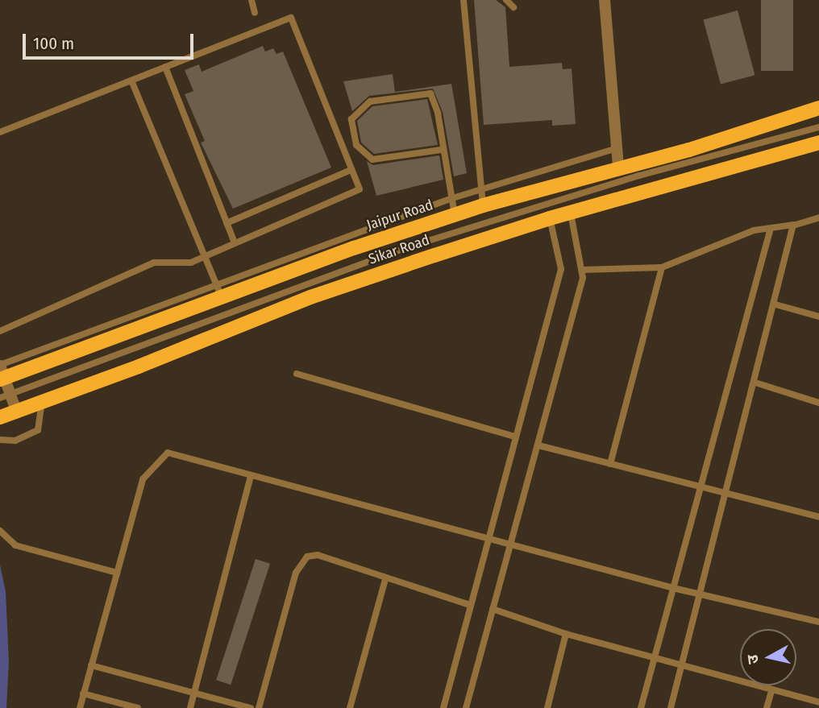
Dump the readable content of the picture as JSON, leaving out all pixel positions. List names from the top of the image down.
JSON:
{
  "streets": {
    "main road": ["Jaipur Road", "Sikar Road"]
  },
  "scale_bar": "100 m",
  "north": "left"
}
